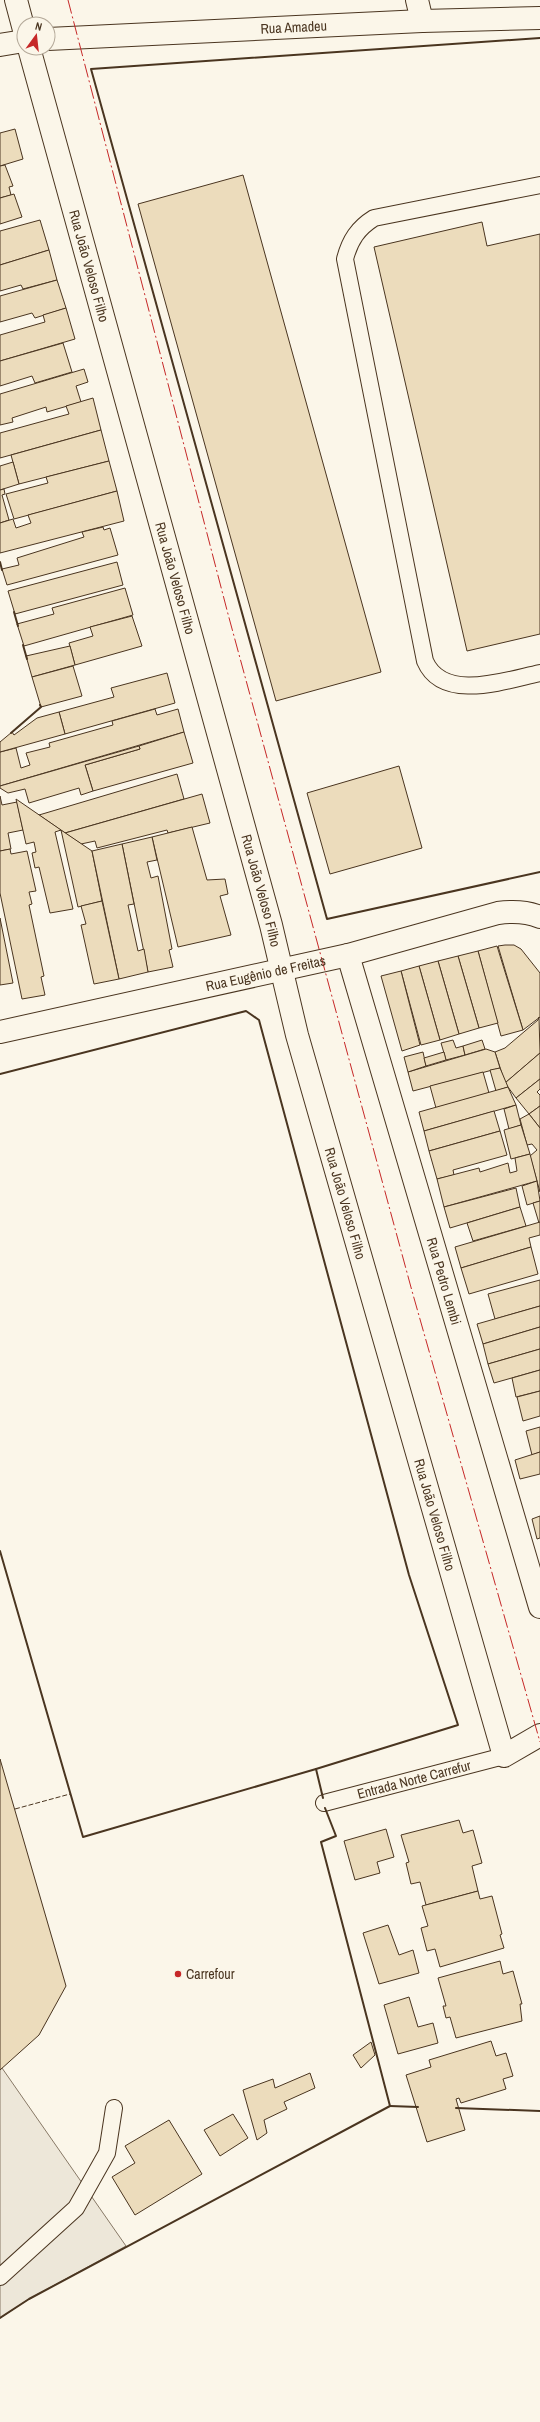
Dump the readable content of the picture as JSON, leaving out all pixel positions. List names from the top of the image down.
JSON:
{
  "streets": {
    "street": [
      "Rua Amadeu",
      "Rua João Veloso Filho",
      "Rua Eugênio de Freitas",
      "Rua Pedro Lembi"
    ],
    "lane": ["Entrada Norte Carrefur"]
  },
  "crossings": [
    ["Rua João Veloso Filho", "Rua Eugênio de Freitas"],
    ["Rua João Veloso Filho", "Entrada Norte Carrefur"],
    ["Rua Eugênio de Freitas", "Rua Pedro Lembi"]
  ],
  "places": ["Carrefour"],
  "north": "top"
}
